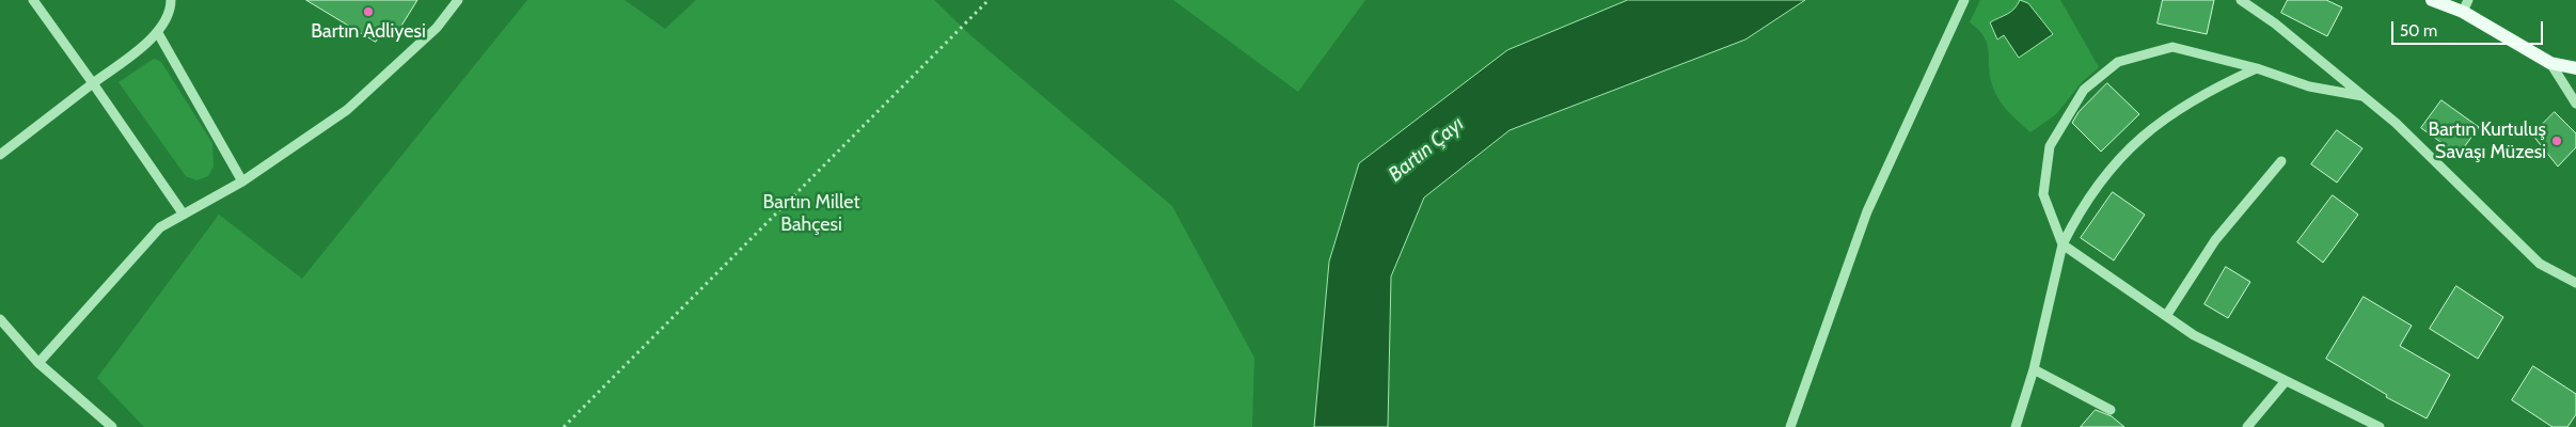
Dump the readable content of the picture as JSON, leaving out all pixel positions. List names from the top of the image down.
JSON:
{
  "water": ["Bartın Çayı"],
  "parks": ["Bartın Millet Bahçesi"],
  "places": ["Bartın Adliyesi", "Bartın Kurtuluş Savaşı Müzesi"],
  "scale_bar": "50 m"
}
